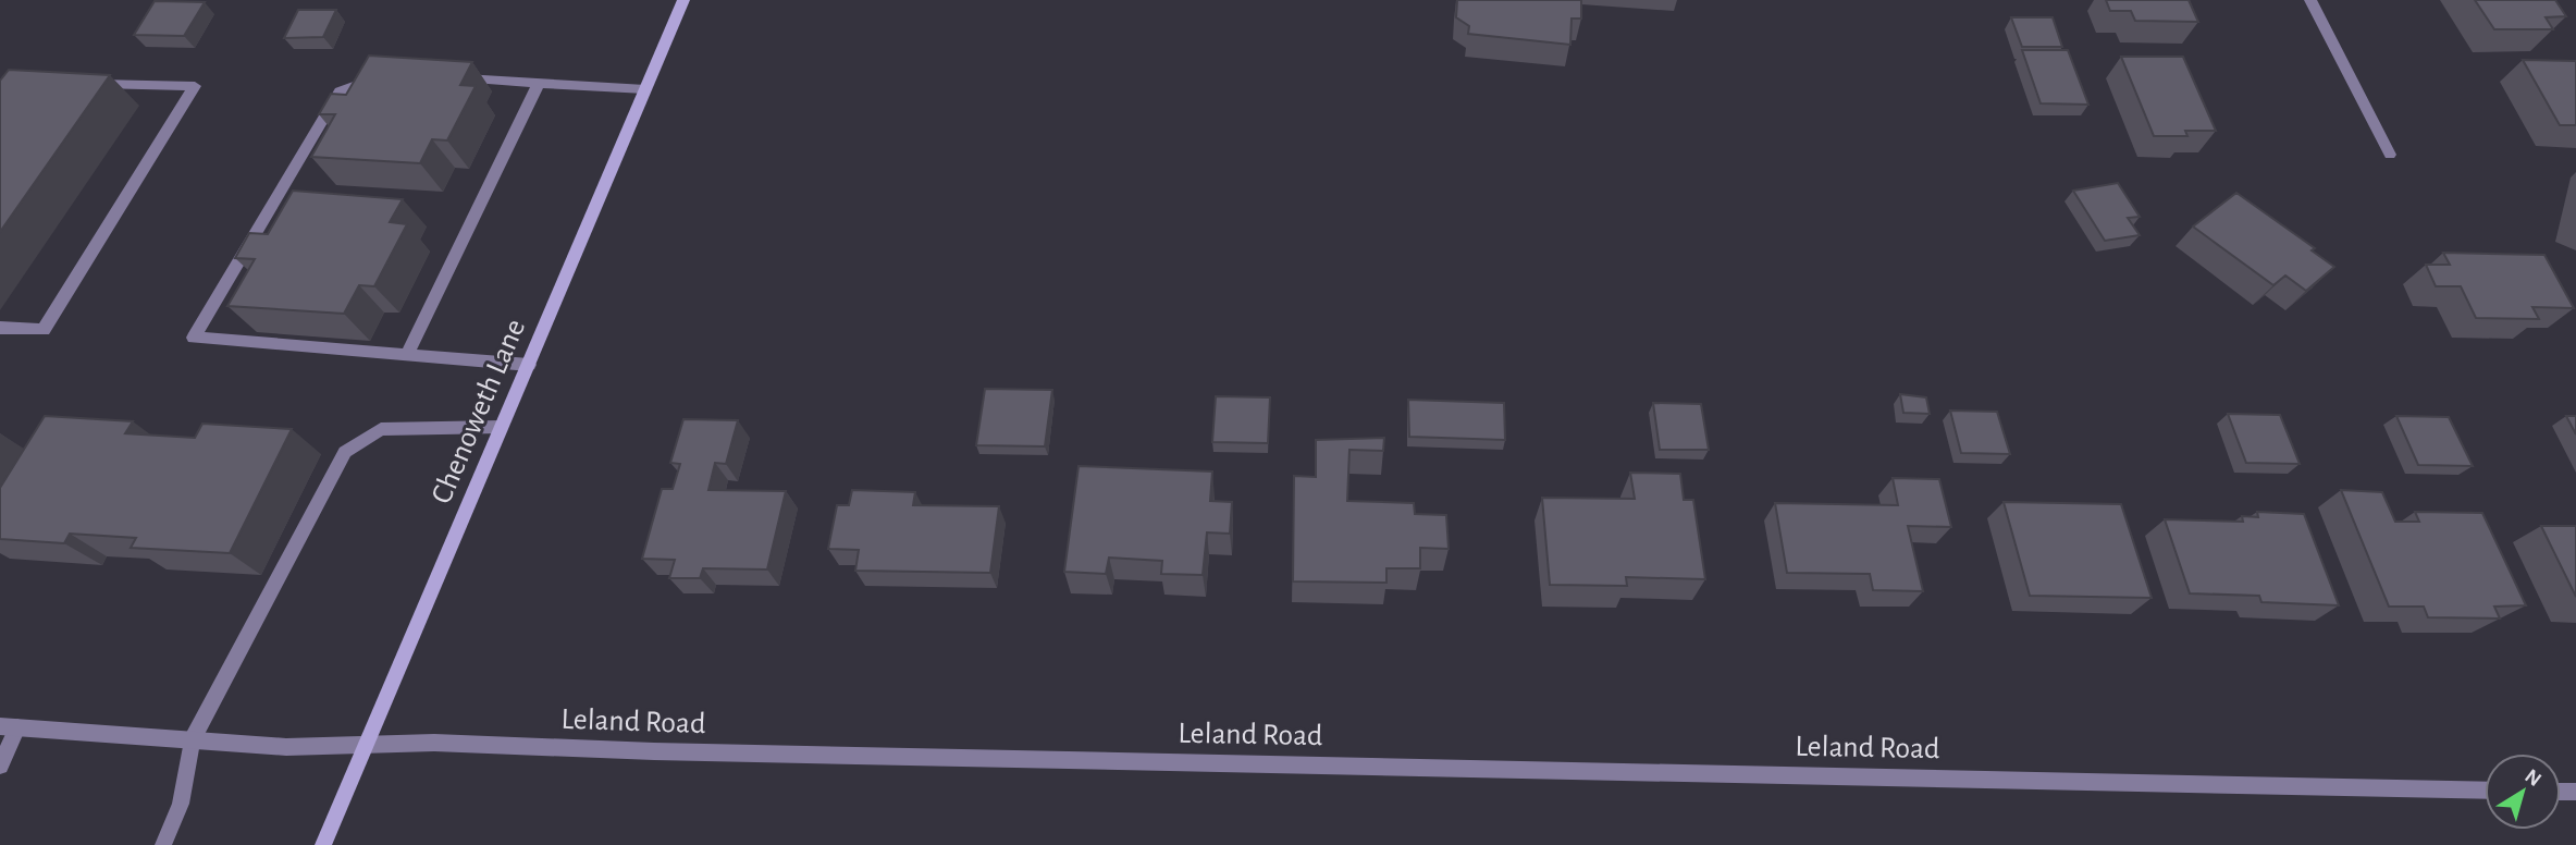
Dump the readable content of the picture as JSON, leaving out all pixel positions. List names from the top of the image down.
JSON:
{
  "streets": {
    "main road": ["Chenoweth Lane"],
    "street": ["Leland Road"]
  },
  "crossings": [
    ["Chenoweth Lane", "Leland Road"]
  ],
  "north": "top right"
}
